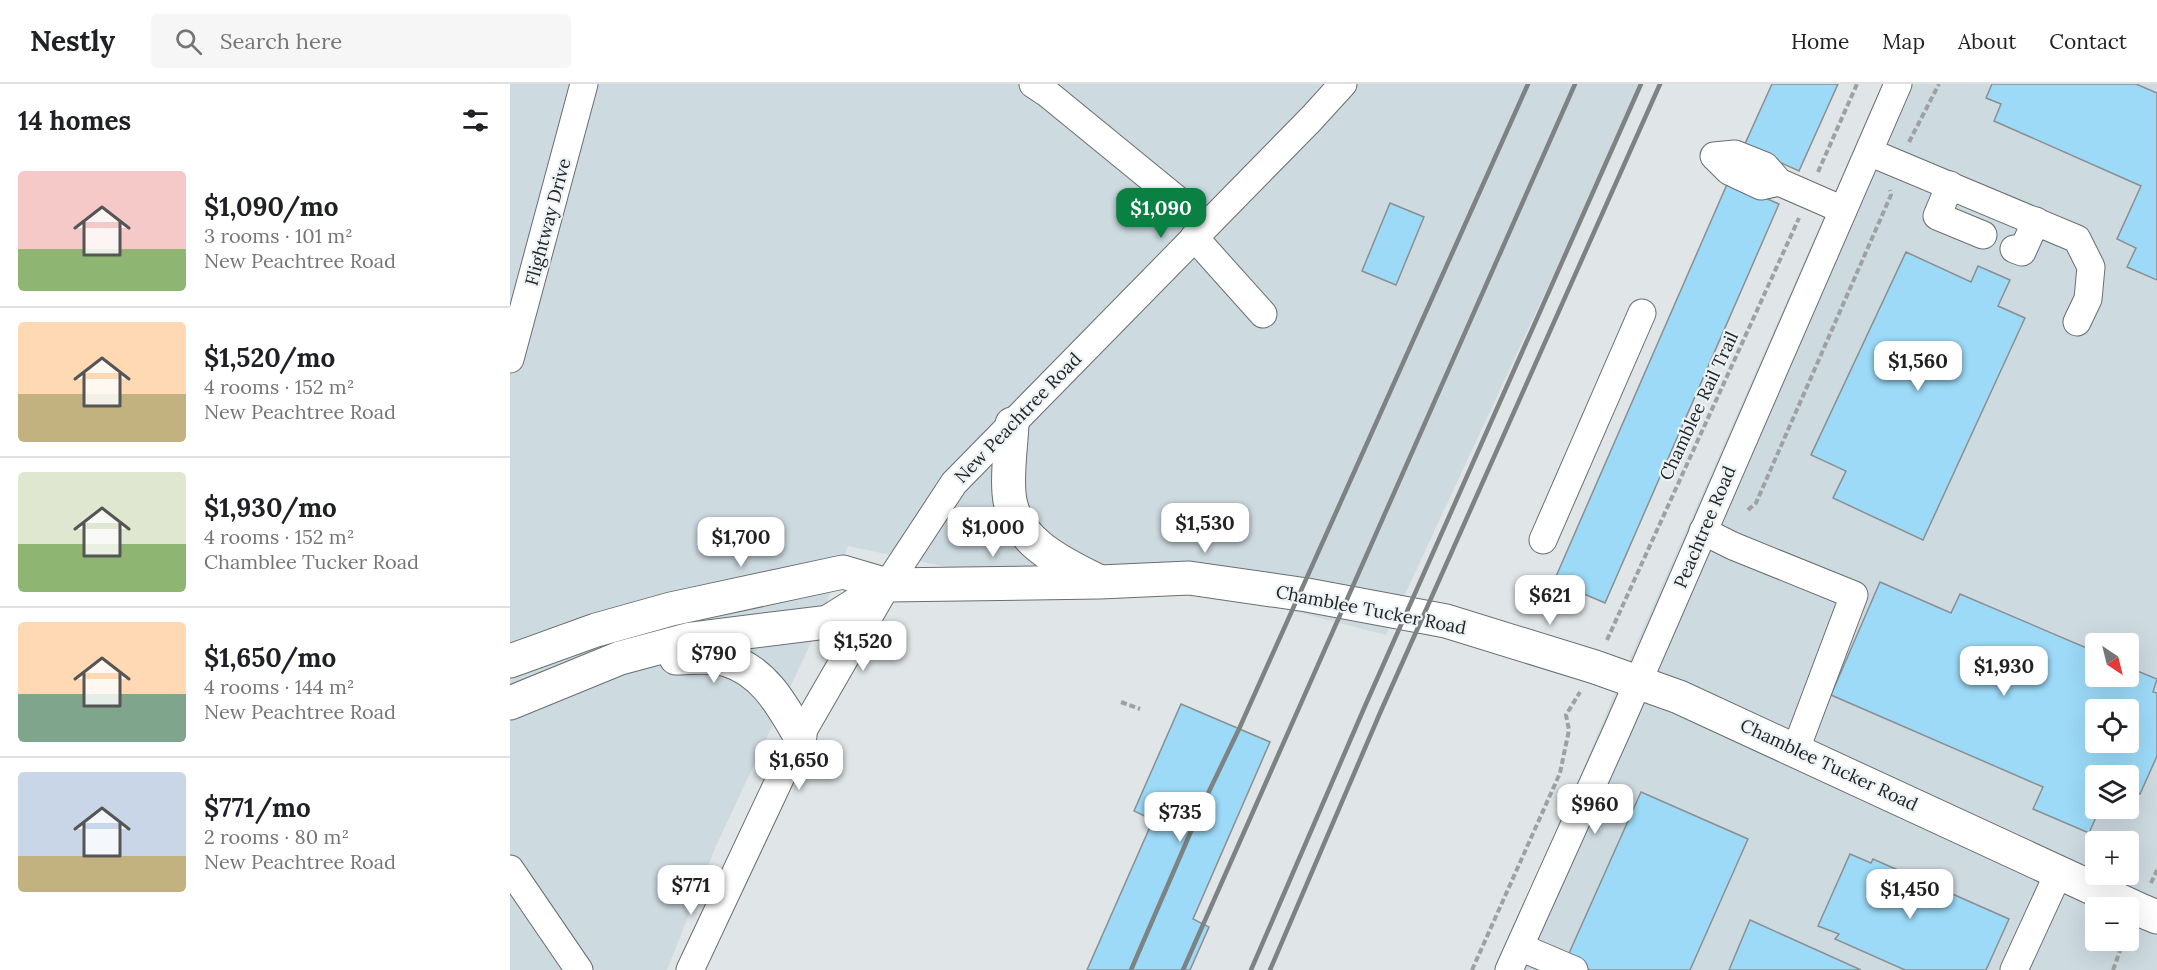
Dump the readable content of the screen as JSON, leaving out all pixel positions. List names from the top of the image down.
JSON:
{
  "streets": {
    "main road": ["Chamblee Tucker Road"],
    "street": ["Flightway Drive", "New Peachtree Road", "Peachtree Road"],
    "path": ["Chamblee Rail Trail"]
  },
  "crossings": [
    ["New Peachtree Road", "Chamblee Tucker Road"],
    ["Peachtree Road", "Chamblee Tucker Road"]
  ],
  "north": "bottom right",
  "page": {
    "header": "Nestly",
    "search": "Search here",
    "nav": [
      "Home",
      "Map",
      "About",
      "Contact"
    ],
    "heading": "14 homes",
    "list": [
      {
        "name": "$1,090/mo",
        "note": "3 rooms · 101 m² · New Peachtree Road"
      },
      {
        "name": "$1,520/mo",
        "note": "4 rooms · 152 m² · New Peachtree Road"
      },
      {
        "name": "$1,930/mo",
        "note": "4 rooms · 152 m² · Chamblee Tucker Road"
      },
      {
        "name": "$1,650/mo",
        "note": "4 rooms · 144 m² · New Peachtree Road"
      },
      {
        "name": "$771/mo",
        "note": "2 rooms · 80 m² · New Peachtree Road"
      }
    ],
    "price": [
      "$1,090",
      "$1,560",
      "$1,530",
      "$1,000",
      "$1,700",
      "$621",
      "$1,520",
      "$790",
      "$1,930",
      "$1,650",
      "$960",
      "$735",
      "$771",
      "$1,450"
    ],
    "map_buttons": ["+", "−"]
  }
}
